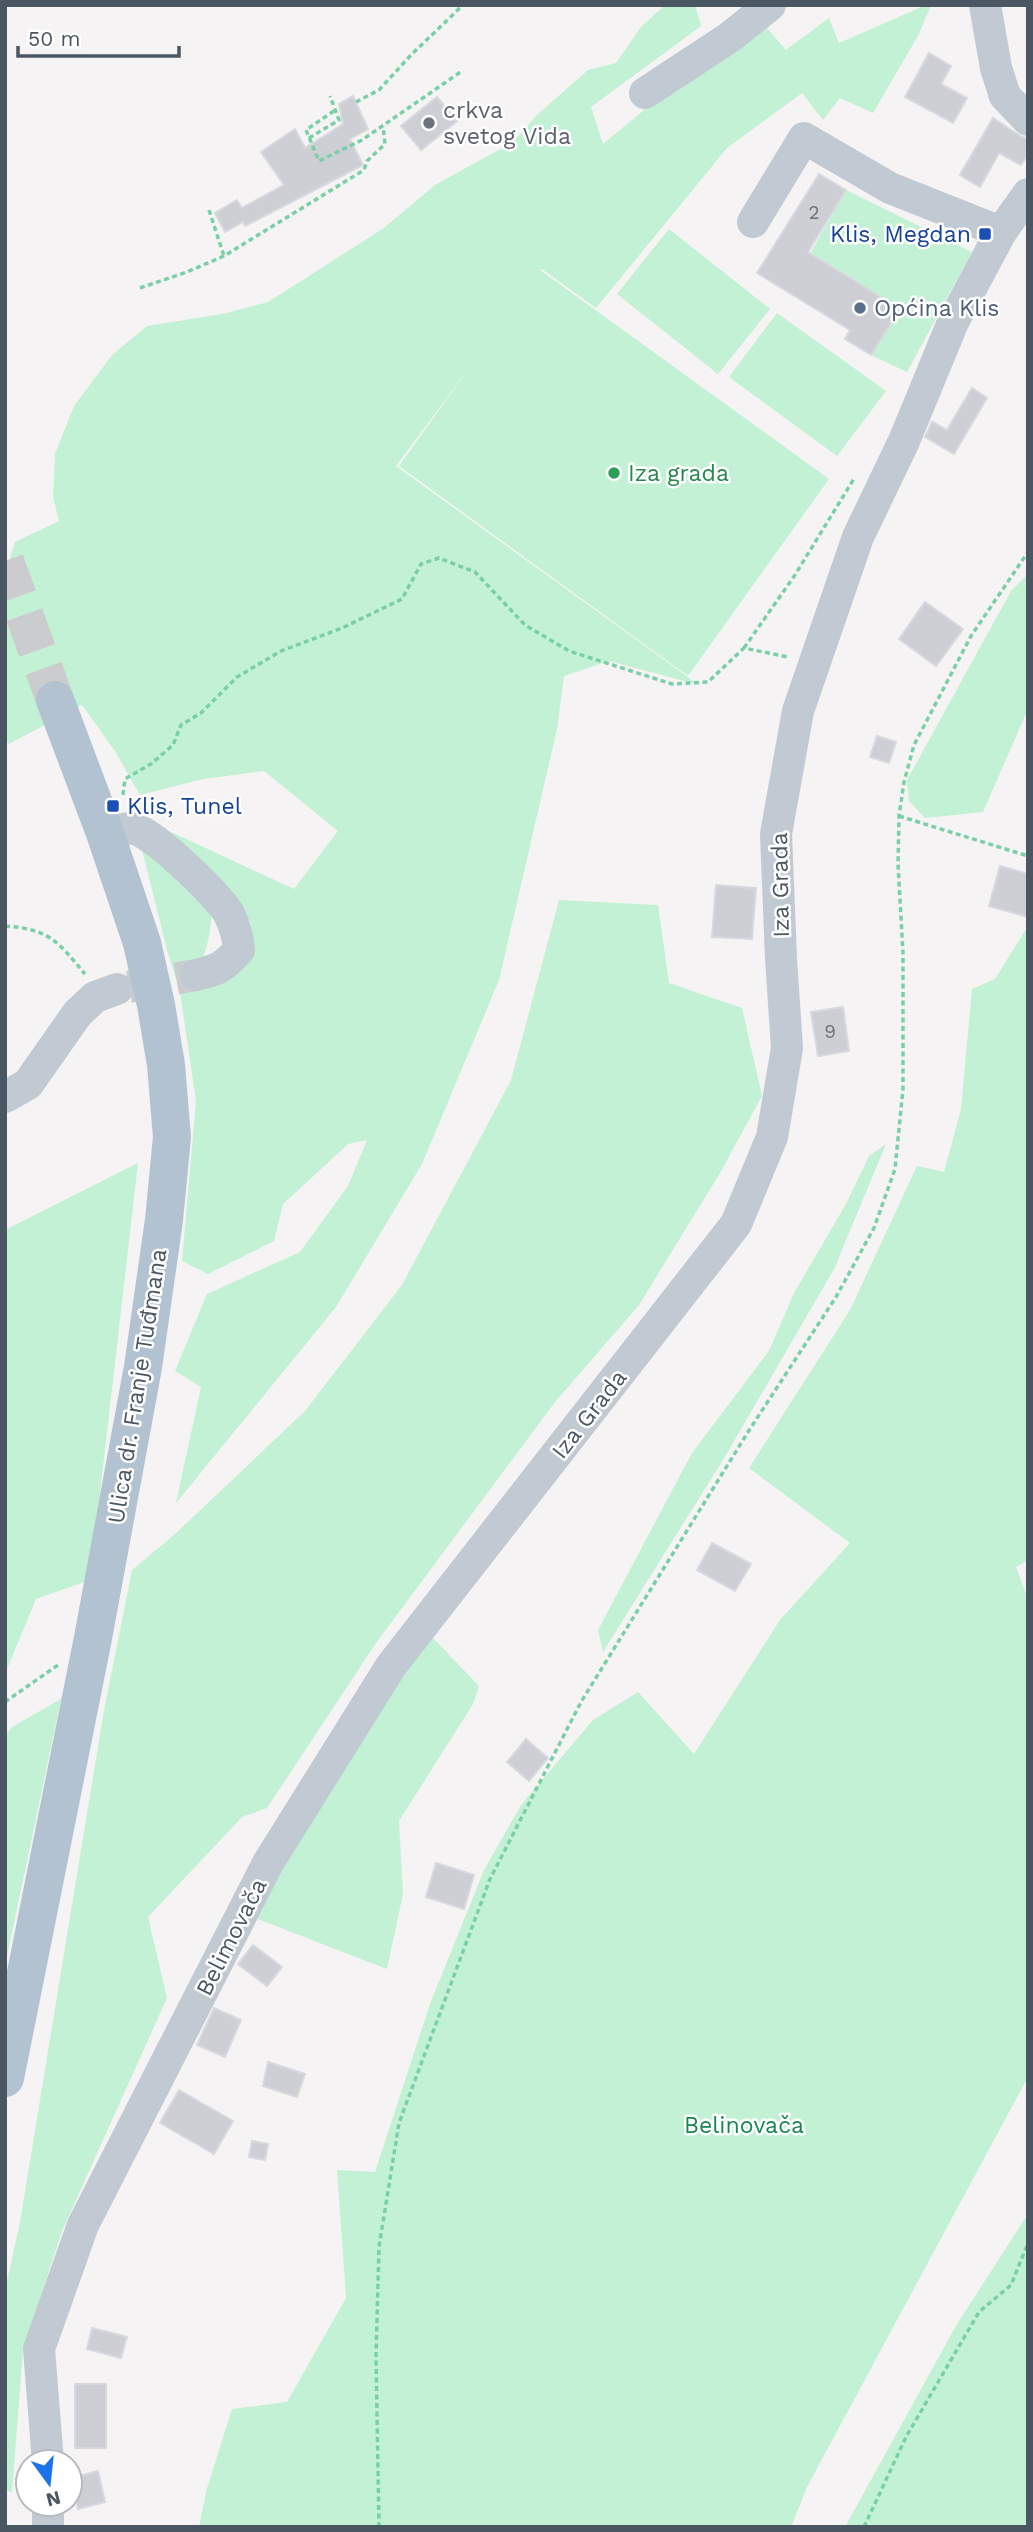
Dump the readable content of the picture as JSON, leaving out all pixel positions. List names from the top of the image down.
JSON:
{
  "streets": {
    "main road": ["Ulica dr. Franje Tuđmana"],
    "street": ["Iza Grada", "Belimovača"]
  },
  "crossings": [
    ["Iza Grada", "Belimovača"]
  ],
  "parks": ["Belinovača"],
  "places": {
    "other": ["crkva svetog Vida", "Općina Klis", "Iza grada"],
    "transit": ["Klis, Megdan", "Klis, Tunel"]
  },
  "house_numbers": ["2", "9"],
  "scale_bar": "50 m",
  "north": "bottom"
}
